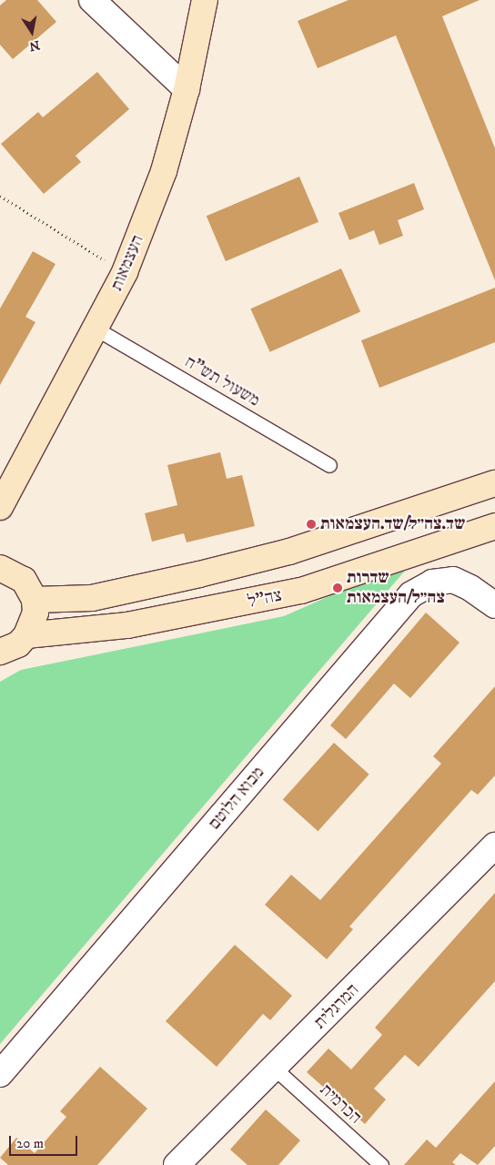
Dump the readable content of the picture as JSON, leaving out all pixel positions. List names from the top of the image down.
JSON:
{
  "streets": {
    "street": [
      "העצמאות",
      "צה\"ל",
      "מבוא הלוטם",
      "המרגלית"
    ],
    "lane": ["משעול תש\"ח", "הכרמית"]
  },
  "crossings": [
    ["העצמאות", "משעול תש\"ח"],
    ["המרגלית", "הכרמית"]
  ],
  "places": ["שד.צה״ל/שד.העצמאות", "שדרות צה״ל/העצמאות"],
  "scale_bar": "20 m",
  "north": "bottom"
}
